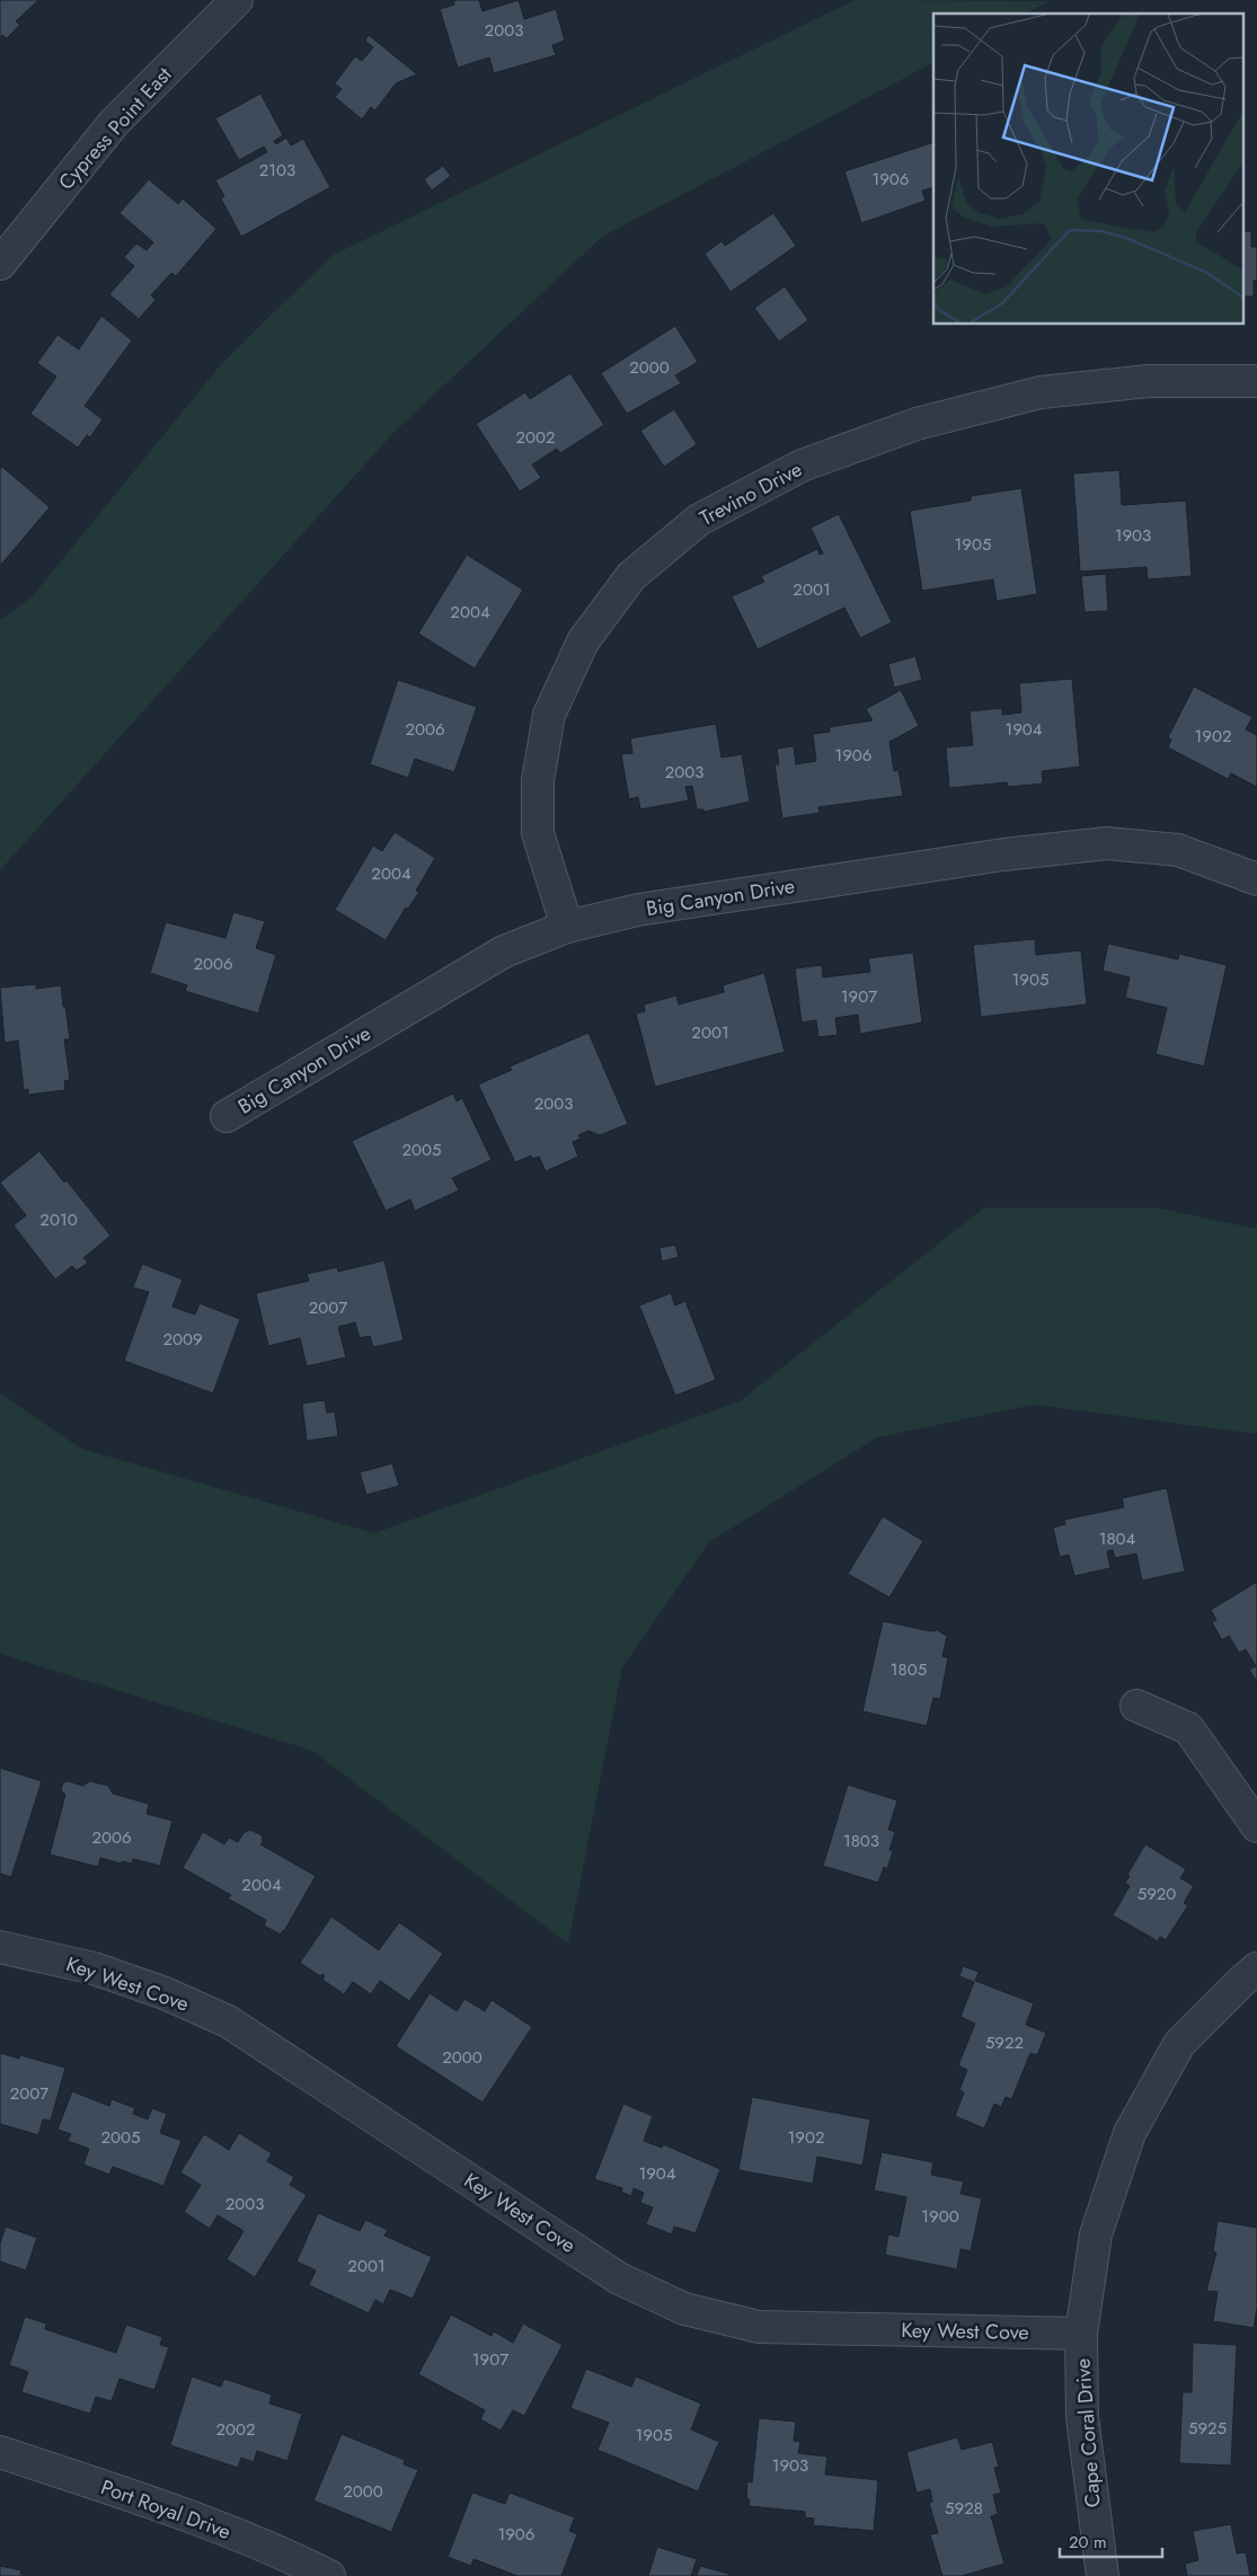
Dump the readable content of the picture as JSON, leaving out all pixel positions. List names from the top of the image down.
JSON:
{
  "streets": {
    "street": [
      "Cypress Point East",
      "Trevino Drive",
      "Big Canyon Drive",
      "Key West Cove",
      "Cape Coral Drive",
      "Port Royal Drive"
    ]
  },
  "crossings": [
    ["Trevino Drive", "Big Canyon Drive"],
    ["Key West Cove", "Cape Coral Drive"]
  ],
  "house_numbers": [
    "2003",
    "2103",
    "1906",
    "2000",
    "2002",
    "1903",
    "1905",
    "2001",
    "2004",
    "2006",
    "1904",
    "1902",
    "1906",
    "2003",
    "2004",
    "2006",
    "1905",
    "1907",
    "2001",
    "2003",
    "2005",
    "2010",
    "2007",
    "2009",
    "1804",
    "1805",
    "2006",
    "1803",
    "2004",
    "5920",
    "5922",
    "2000",
    "2007",
    "2005",
    "1902",
    "1904",
    "2003",
    "1900",
    "2001",
    "1907",
    "5925",
    "2002",
    "1905",
    "1903",
    "2000",
    "5928",
    "1906"
  ],
  "scale_bar": "20 m"
}
